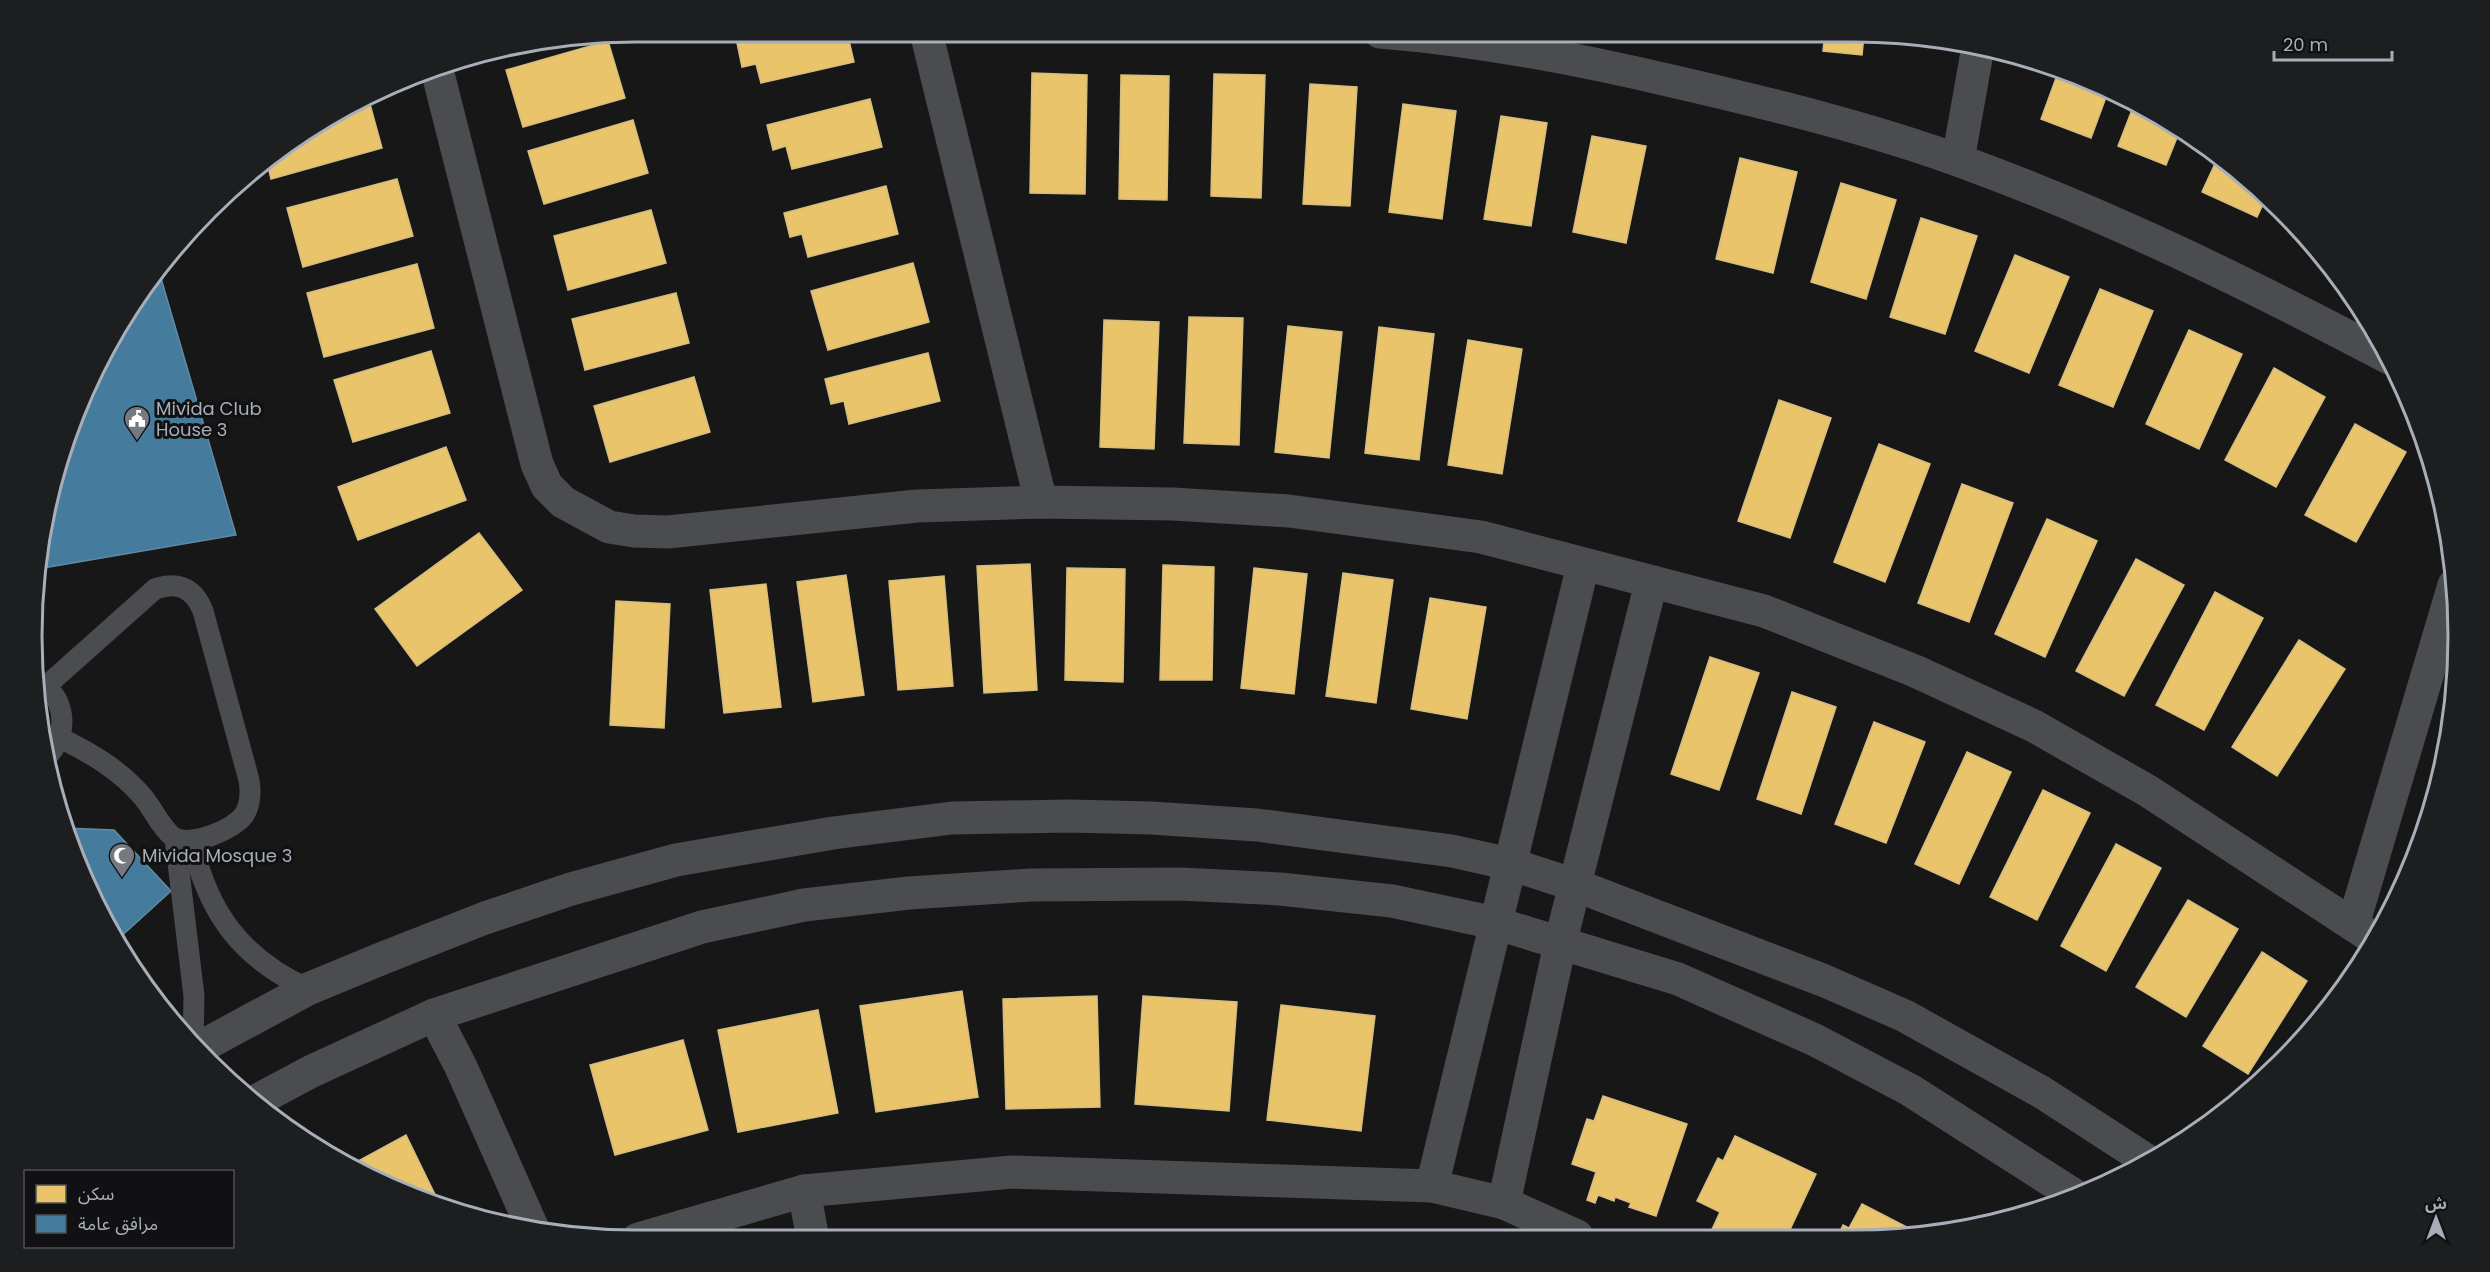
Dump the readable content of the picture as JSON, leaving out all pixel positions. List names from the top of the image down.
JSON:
{
  "places": {
    "public building": ["Mivida Club House 3"],
    "mosque": ["Mivida Mosque 3"]
  },
  "legend": ["سكن", "مرافق عامة"],
  "scale_bar": "20 m",
  "north": "top"
}
